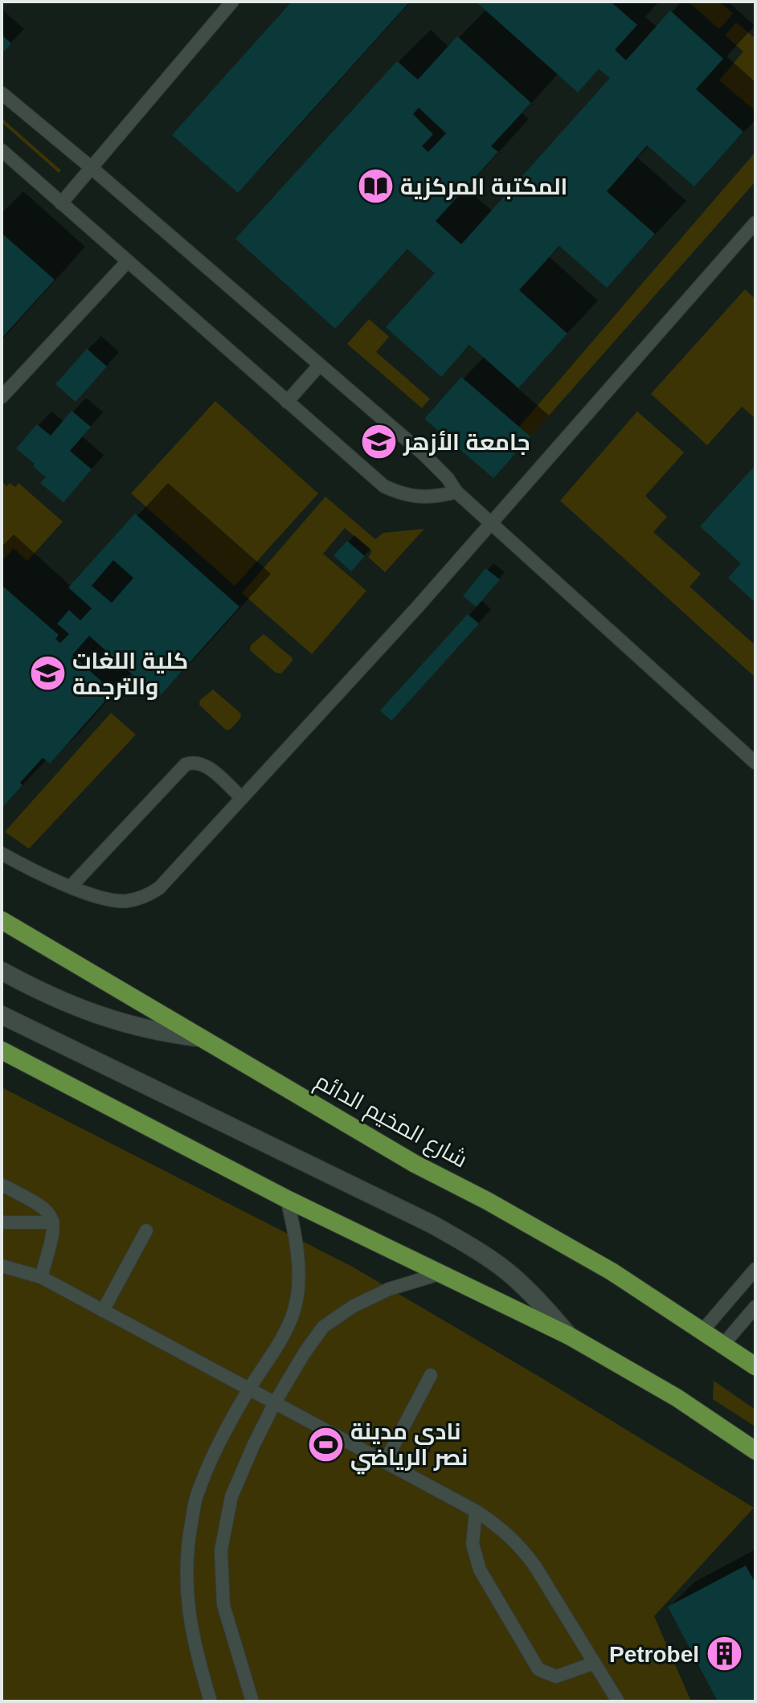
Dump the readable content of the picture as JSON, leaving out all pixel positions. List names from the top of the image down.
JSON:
{
  "streets": {
    "main road": ["شارع المخيم الدائم"]
  },
  "places": {
    "library": ["المكتبة المركزية"],
    "school or university": ["جامعة الأزهر", "كلية اللغات والترجمة"],
    "sports": ["نادي مدينة نصر الرياضي"],
    "building": ["Petrobel"]
  }
}
